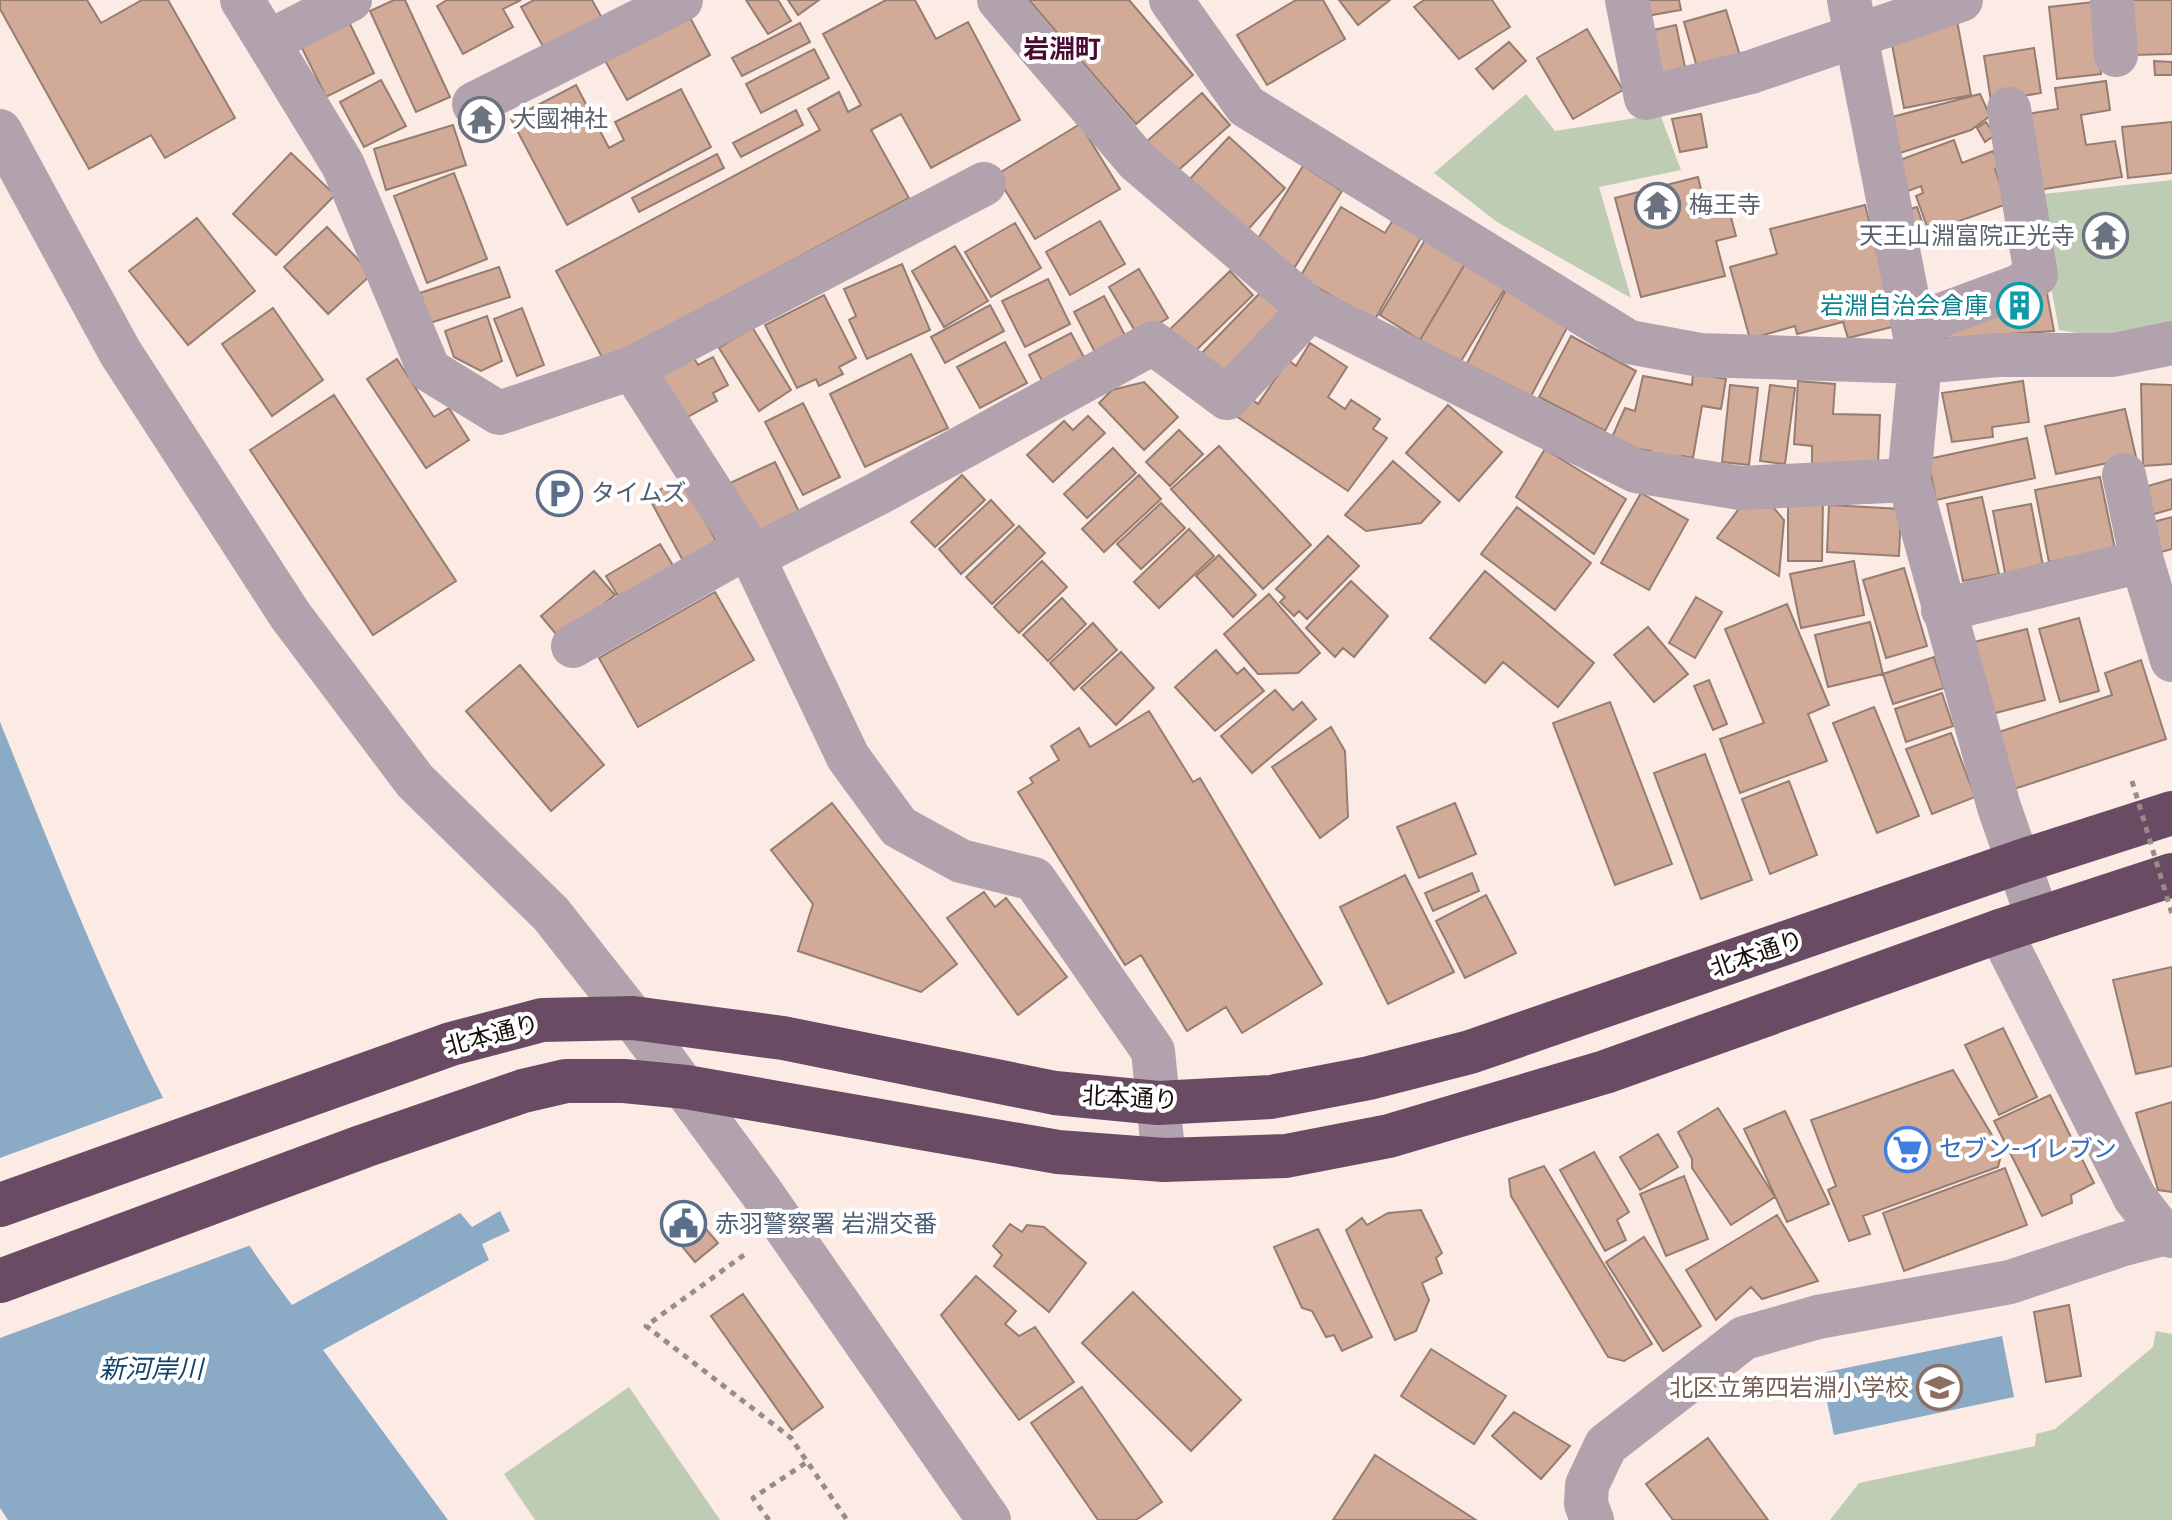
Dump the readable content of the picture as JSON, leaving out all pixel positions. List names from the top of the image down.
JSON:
{
  "streets": {
    "highway": ["北本通り"]
  },
  "districts": ["岩淵町"],
  "water": ["新河岸川"],
  "places": {
    "temple": ["大國神社", "梅王寺", "天王山淵富院正光寺"],
    "building": ["岩淵自治会倉庫"],
    "parking": ["タイムズ"],
    "supermarket": ["セブン-イレブン"],
    "public building": ["赤羽警察署 岩淵交番"],
    "school or university": ["北区立第四岩淵小学校"]
  }
}
